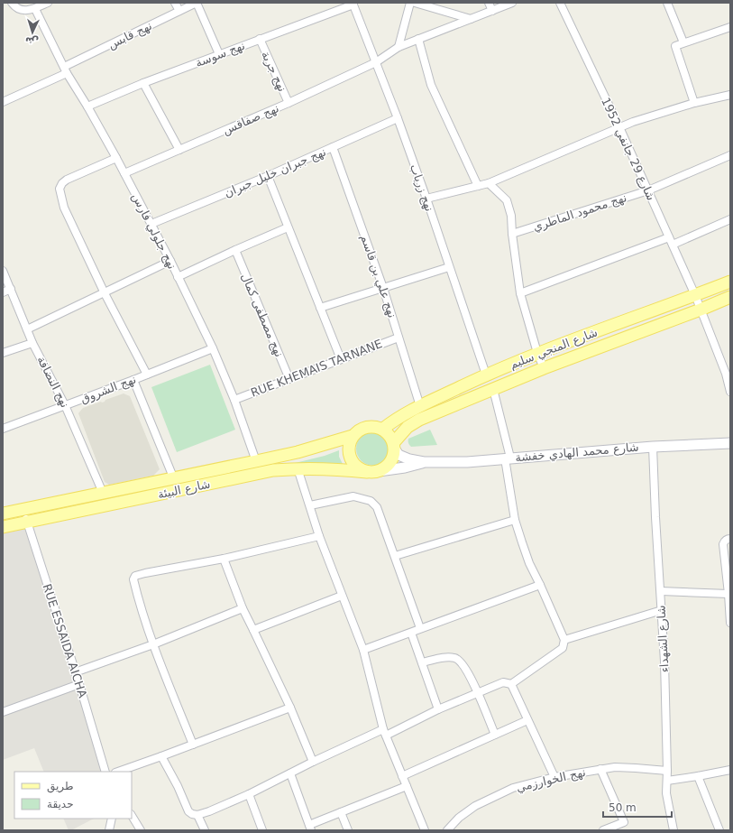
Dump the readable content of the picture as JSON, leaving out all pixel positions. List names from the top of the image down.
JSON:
{
  "streets": {
    "main road": ["شارع المنجي سليم", "شارع محمد الهادي خفشة", "شارع البيئة"],
    "street": [
      "نهج قابس",
      "نهج سوسة",
      "نهج جربة",
      "نهج صفاقس",
      "شارع 29 جانفي 1952",
      "نهج جبران خليل جبران",
      "نهج زرياب",
      "نهج محمود الماطري",
      "نهج جلولي فارس",
      "نهج علي بن قاسم",
      "نهج مصطفى كمال",
      "RUE KHEMAIS TARNANE",
      "نهج النضافة",
      "نهج الشروق",
      "شارع الشهداء",
      "RUE ESSAIDA AICHA",
      "نهج الخوارزمي"
    ]
  },
  "crossings": [
    ["نهج قابس", "نهج جلولي فارس"],
    ["نهج سوسة", "نهج جربة"],
    ["نهج سوسة", "نهج زرياب"],
    ["نهج سوسة", "نهج جلولي فارس"],
    ["نهج جربة", "نهج صفاقس"],
    ["نهج صفاقس", "نهج زرياب"],
    ["نهج صفاقس", "نهج جلولي فارس"],
    ["شارع 29 جانفي 1952", "نهج محمود الماطري"],
    ["شارع 29 جانفي 1952", "شارع المنجي سليم"],
    ["نهج جبران خليل جبران", "نهج زرياب"],
    ["نهج جبران خليل جبران", "نهج جلولي فارس"],
    ["نهج جبران خليل جبران", "نهج علي بن قاسم"],
    ["نهج زرياب", "شارع المنجي سليم"],
    ["نهج جلولي فارس", "RUE KHEMAIS TARNANE"],
    ["نهج جلولي فارس", "نهج الشروق"],
    ["نهج جلولي فارس", "شارع البيئة"],
    ["نهج علي بن قاسم", "شارع المنجي سليم"],
    ["نهج علي بن قاسم", "RUE KHEMAIS TARNANE"],
    ["نهج مصطفى كمال", "RUE KHEMAIS TARNANE"],
    ["شارع المنجي سليم", "شارع البيئة"],
    ["نهج النضافة", "نهج الشروق"],
    ["نهج النضافة", "شارع البيئة"],
    ["شارع محمد الهادي خفشة", "شارع الشهداء"],
    ["شارع البيئة", "RUE ESSAIDA AICHA"],
    ["شارع الشهداء", "نهج الخوارزمي"]
  ],
  "legend": ["طريق", "حديقة"],
  "scale_bar": "50 m",
  "north": "bottom"
}
